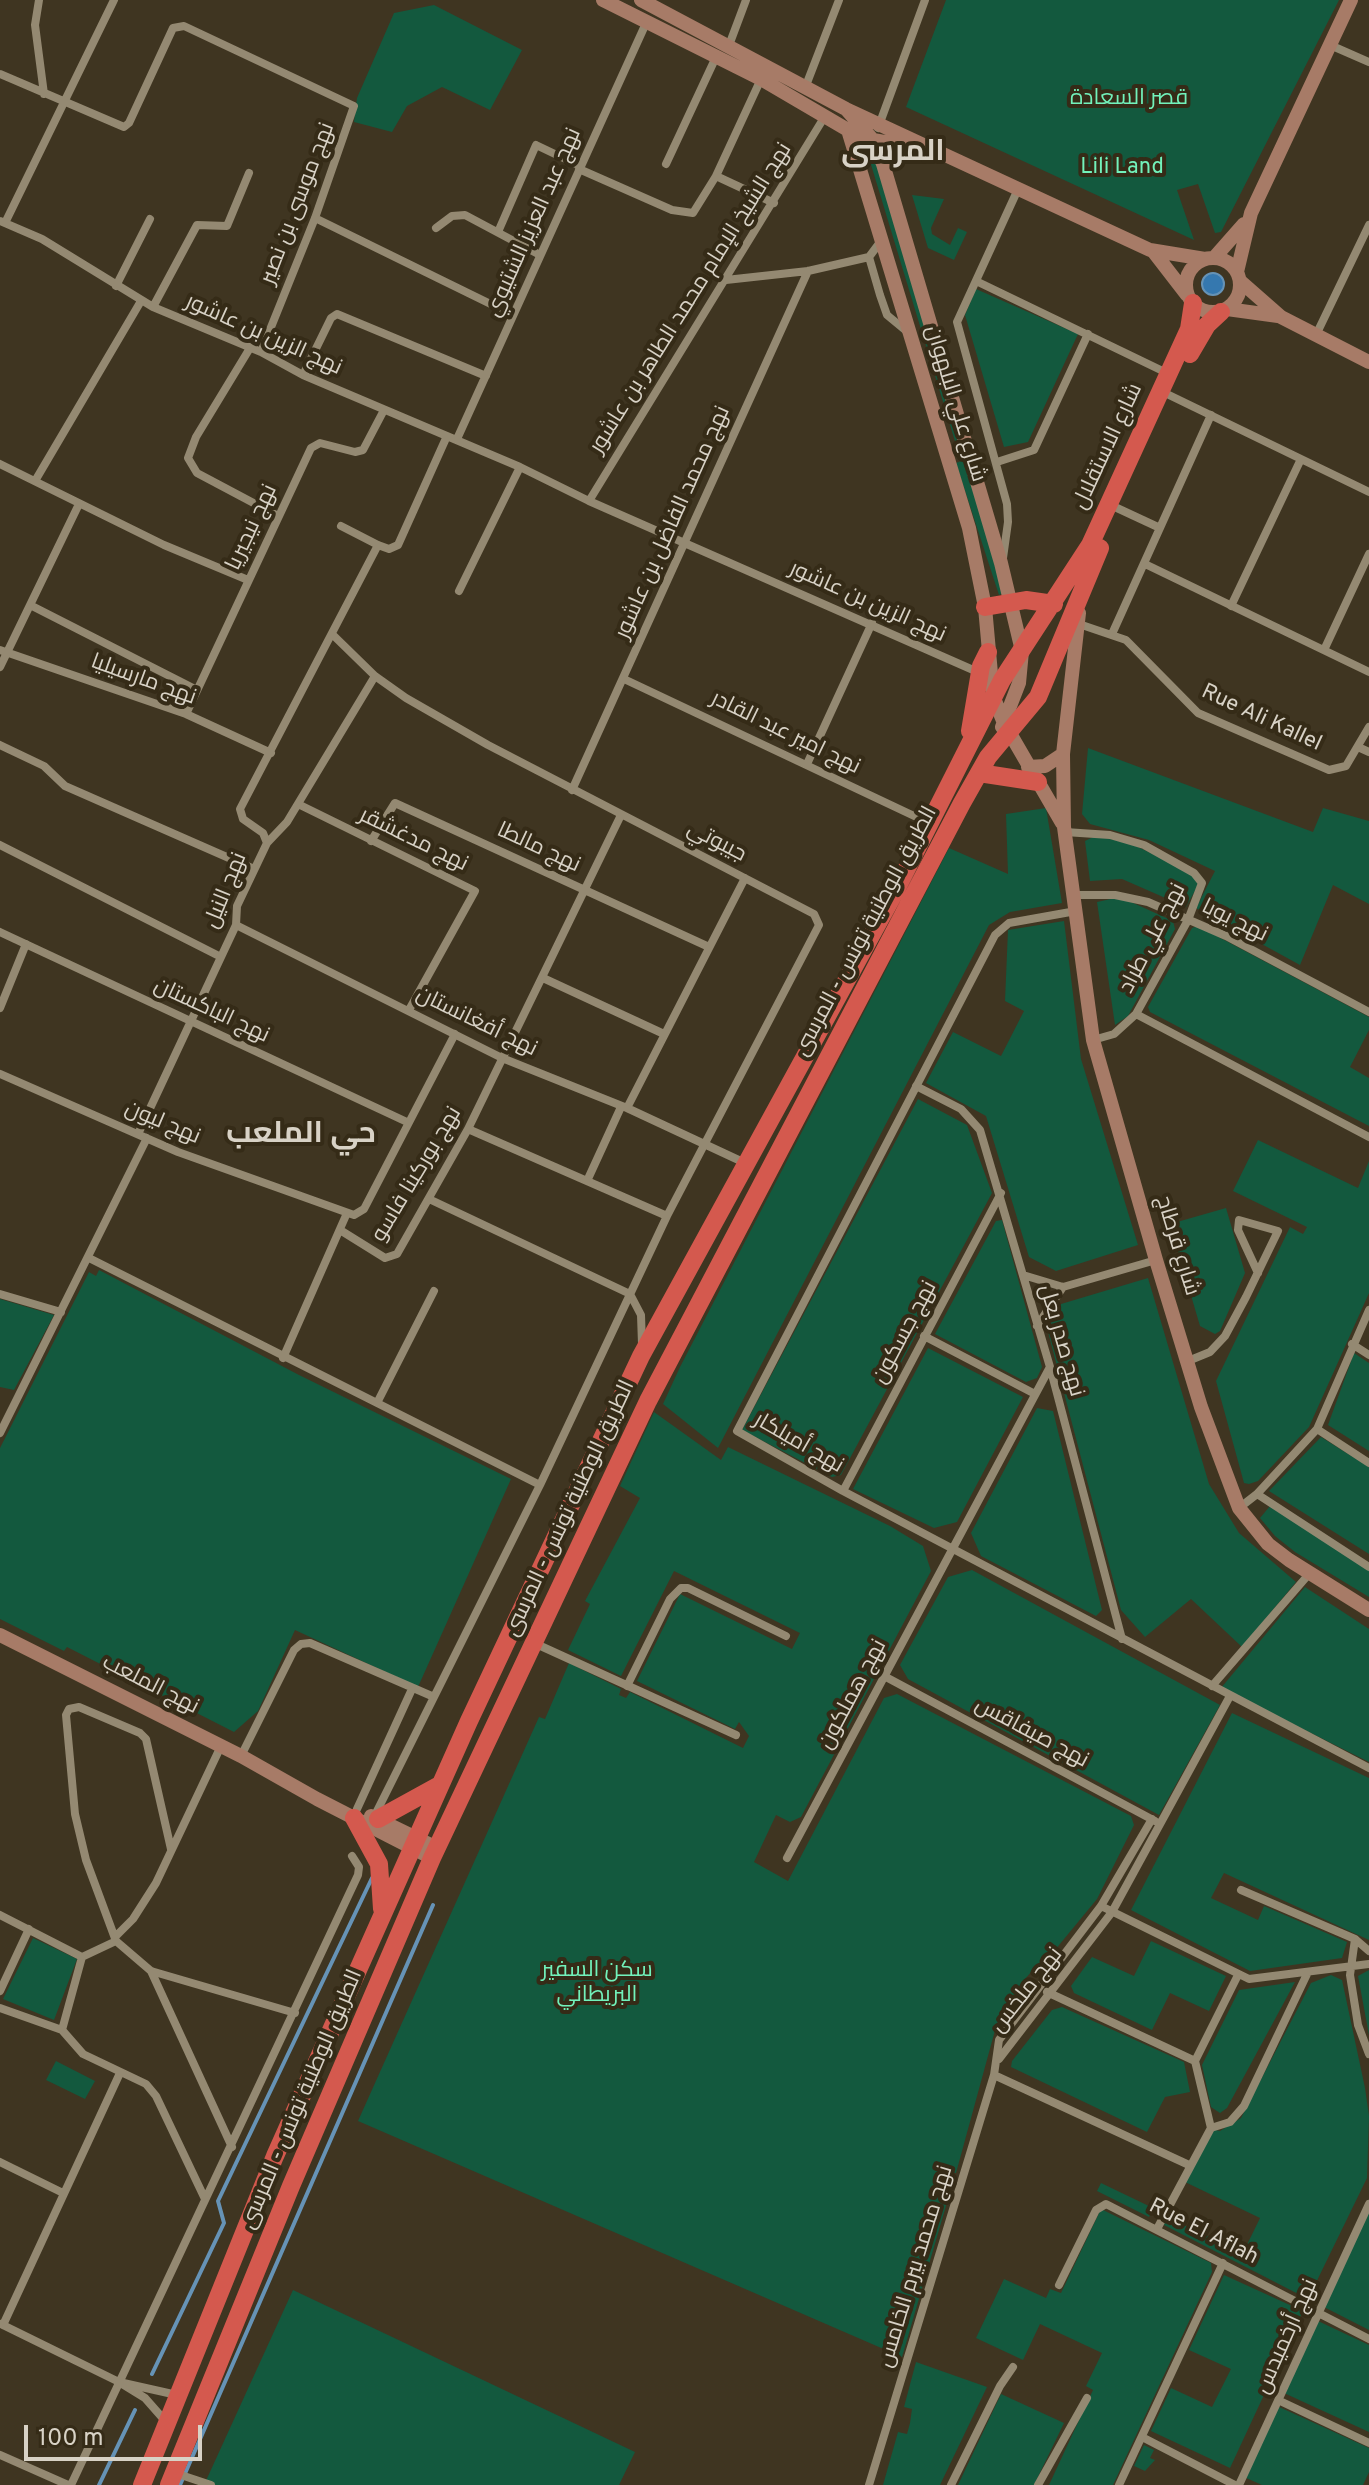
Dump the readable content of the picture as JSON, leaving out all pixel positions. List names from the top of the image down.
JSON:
{
  "streets": {
    "highway": ["شارع الاستقلال", "الطريق الوطنية تونس - المرسى"],
    "main road": ["شارع علي البلهوان", "شارع قرطاج", "نهج الملعب"],
    "street": [
      "نهج موسى بن نصير",
      "نهج عبد العزيز الشتيوي",
      "نهج الشيخ الإمام محمد الطاهر بن عاشور",
      "نهج الزين بن عاشور",
      "نهج محمد الفاضل بن عاشور",
      "نهج نيجيريا",
      "نهج مارسيليا",
      "Rue Ali Kallel",
      "نهج امير عبد القادر",
      "نهج مدغشقر",
      "جيبوتي",
      "نهج مالطا",
      "نهج النيل",
      "نهج يوبا",
      "نهج علي طراد",
      "نهج الباكستان",
      "نهج أفغانستان",
      "نهج ليون",
      "نهج بوركينا فاسو",
      "نهج جسكون",
      "نهج صدر بعل",
      "نهج أميلكار",
      "نهج هملكون",
      "نهج صيفاقس",
      "نهج ملخس",
      "Rue El Aflah",
      "نهج محمد بيرم الخامس",
      "نهج أرخميدس"
    ]
  },
  "crossings": [
    ["نهج موسى بن نصير", "نهج الزين بن عاشور"],
    ["نهج عبد العزيز الشتيوي", "نهج الزين بن عاشور"],
    ["نهج الشيخ الإمام محمد الطاهر بن عاشور", "نهج الزين بن عاشور"],
    ["نهج الزين بن عاشور", "نهج محمد الفاضل بن عاشور"],
    ["نهج الزين بن عاشور", "نهج نيجيريا"],
    ["شارع علي البلهوان", "الطريق الوطنية تونس - المرسى"],
    ["شارع علي البلهوان", "نهج علي طراد"],
    ["شارع علي البلهوان", "شارع قرطاج"],
    ["شارع الاستقلال", "الطريق الوطنية تونس - المرسى"],
    ["نهج محمد الفاضل بن عاشور", "نهج امير عبد القادر"],
    ["نهج محمد الفاضل بن عاشور", "جيبوتي"],
    ["نهج نيجيريا", "نهج مارسيليا"],
    ["نهج مارسيليا", "نهج النيل"],
    ["Rue Ali Kallel", "الطريق الوطنية تونس - المرسى"],
    ["Rue Ali Kallel", "شارع قرطاج"],
    ["نهج امير عبد القادر", "الطريق الوطنية تونس - المرسى"],
    ["نهج مدغشقر", "نهج مالطا"],
    ["نهج مدغشقر", "نهج أفغانستان"],
    ["جيبوتي", "نهج النيل"],
    ["جيبوتي", "نهج أفغانستان"],
    ["جيبوتي", "نهج بوركينا فاسو"],
    ["نهج مالطا", "نهج بوركينا فاسو"],
    ["نهج النيل", "نهج الباكستان"],
    ["نهج النيل", "نهج أفغانستان"],
    ["نهج النيل", "نهج ليون"],
    ["نهج يوبا", "نهج علي طراد"],
    ["نهج يوبا", "شارع قرطاج"],
    ["الطريق الوطنية تونس - المرسى", "نهج أفغانستان"],
    ["الطريق الوطنية تونس - المرسى", "شارع قرطاج"],
    ["الطريق الوطنية تونس - المرسى", "نهج الملعب"],
    ["نهج علي طراد", "شارع قرطاج"],
    ["نهج الباكستان", "نهج ليون"],
    ["نهج أفغانستان", "نهج بوركينا فاسو"],
    ["شارع قرطاج", "نهج أميلكار"],
    ["نهج جسكون", "نهج صدر بعل"],
    ["نهج جسكون", "نهج أميلكار"],
    ["نهج صدر بعل", "نهج أميلكار"],
    ["نهج صدر بعل", "نهج هملكون"],
    ["نهج أميلكار", "نهج هملكون"],
    ["نهج أميلكار", "نهج ملخس"],
    ["نهج هملكون", "نهج صيفاقس"],
    ["نهج صيفاقس", "نهج ملخس"],
    ["نهج ملخس", "نهج محمد بيرم الخامس"],
    ["Rue El Aflah", "نهج أرخميدس"]
  ],
  "districts": ["المرسى", "حي الملعب"],
  "parks": ["قصر السعادة", "Lili Land", "سكن السفير البريطاني"],
  "scale_bar": "100 m"
}
